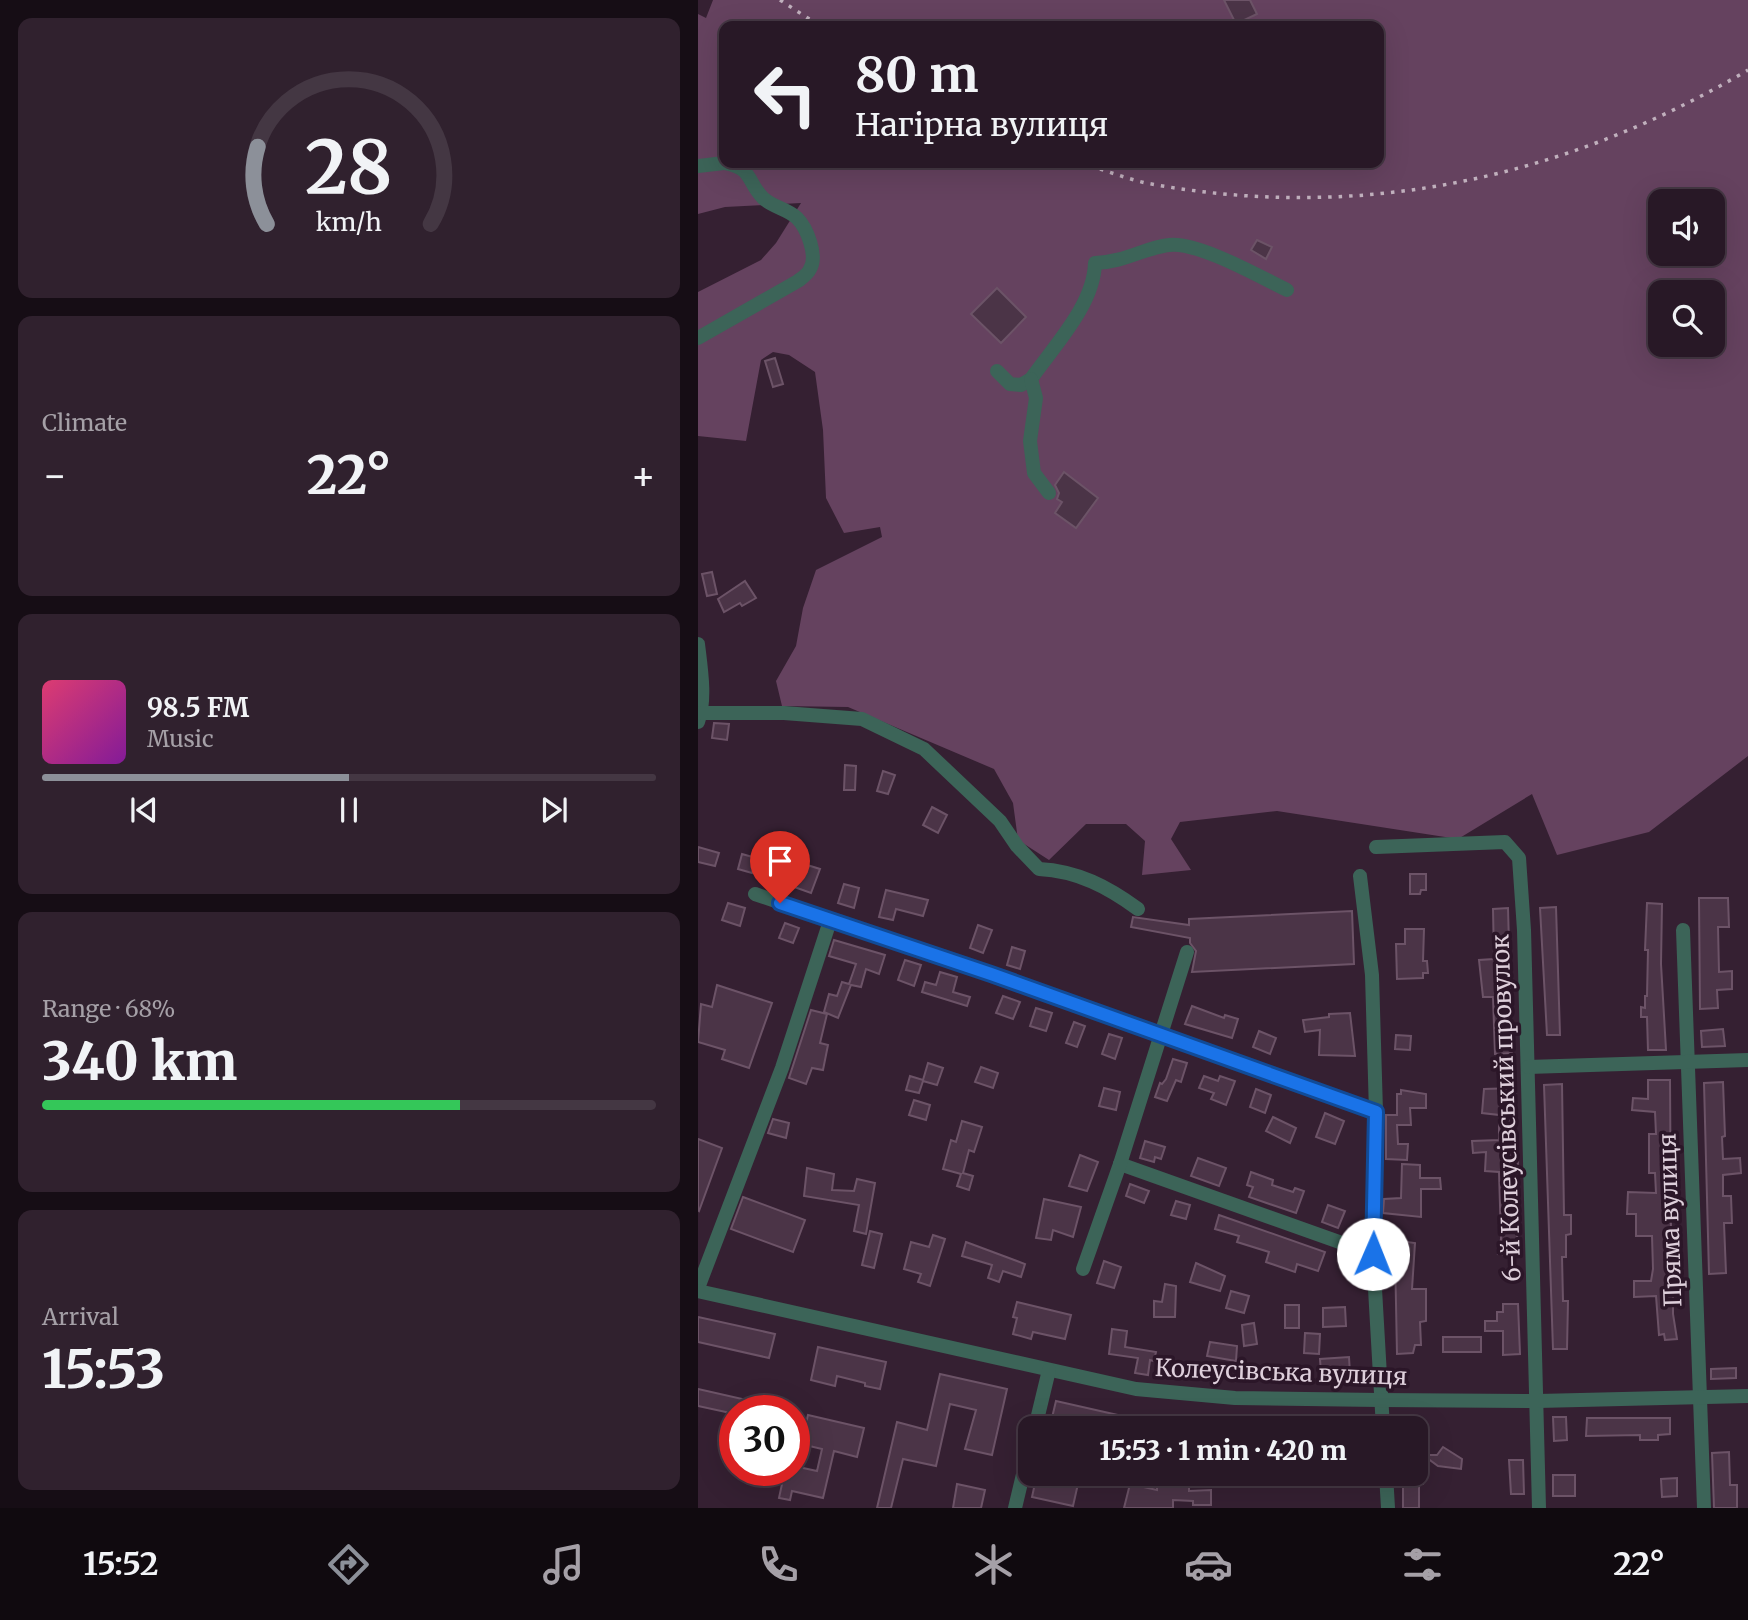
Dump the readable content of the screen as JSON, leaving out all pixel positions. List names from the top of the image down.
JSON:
{
  "streets": {
    "street": ["6-й Колеусівський провулок", "Пряма вулиця", "Колеусівська вулиця"]
  },
  "crossings": [
    ["6-й Колеусівський провулок", "Колеусівська вулиця"],
    ["Пряма вулиця", "Колеусівська вулиця"]
  ],
  "page": {
    "turn": ["80 m", "Нагірна вулиця"],
    "tile": [
      "Climate",
      ["Range · 68%", "340 km"],
      ["Arrival", "15:53"]
    ],
    "heat": ["−", "22°", "+"],
    "song": ["98.5 FM", "Music"],
    "limit": "30",
    "trip": "15:53 · 1 min · 420 m",
    "tabs": ["15:52", "22°"],
    "gauge": ["28", "km/h"]
  }
}
